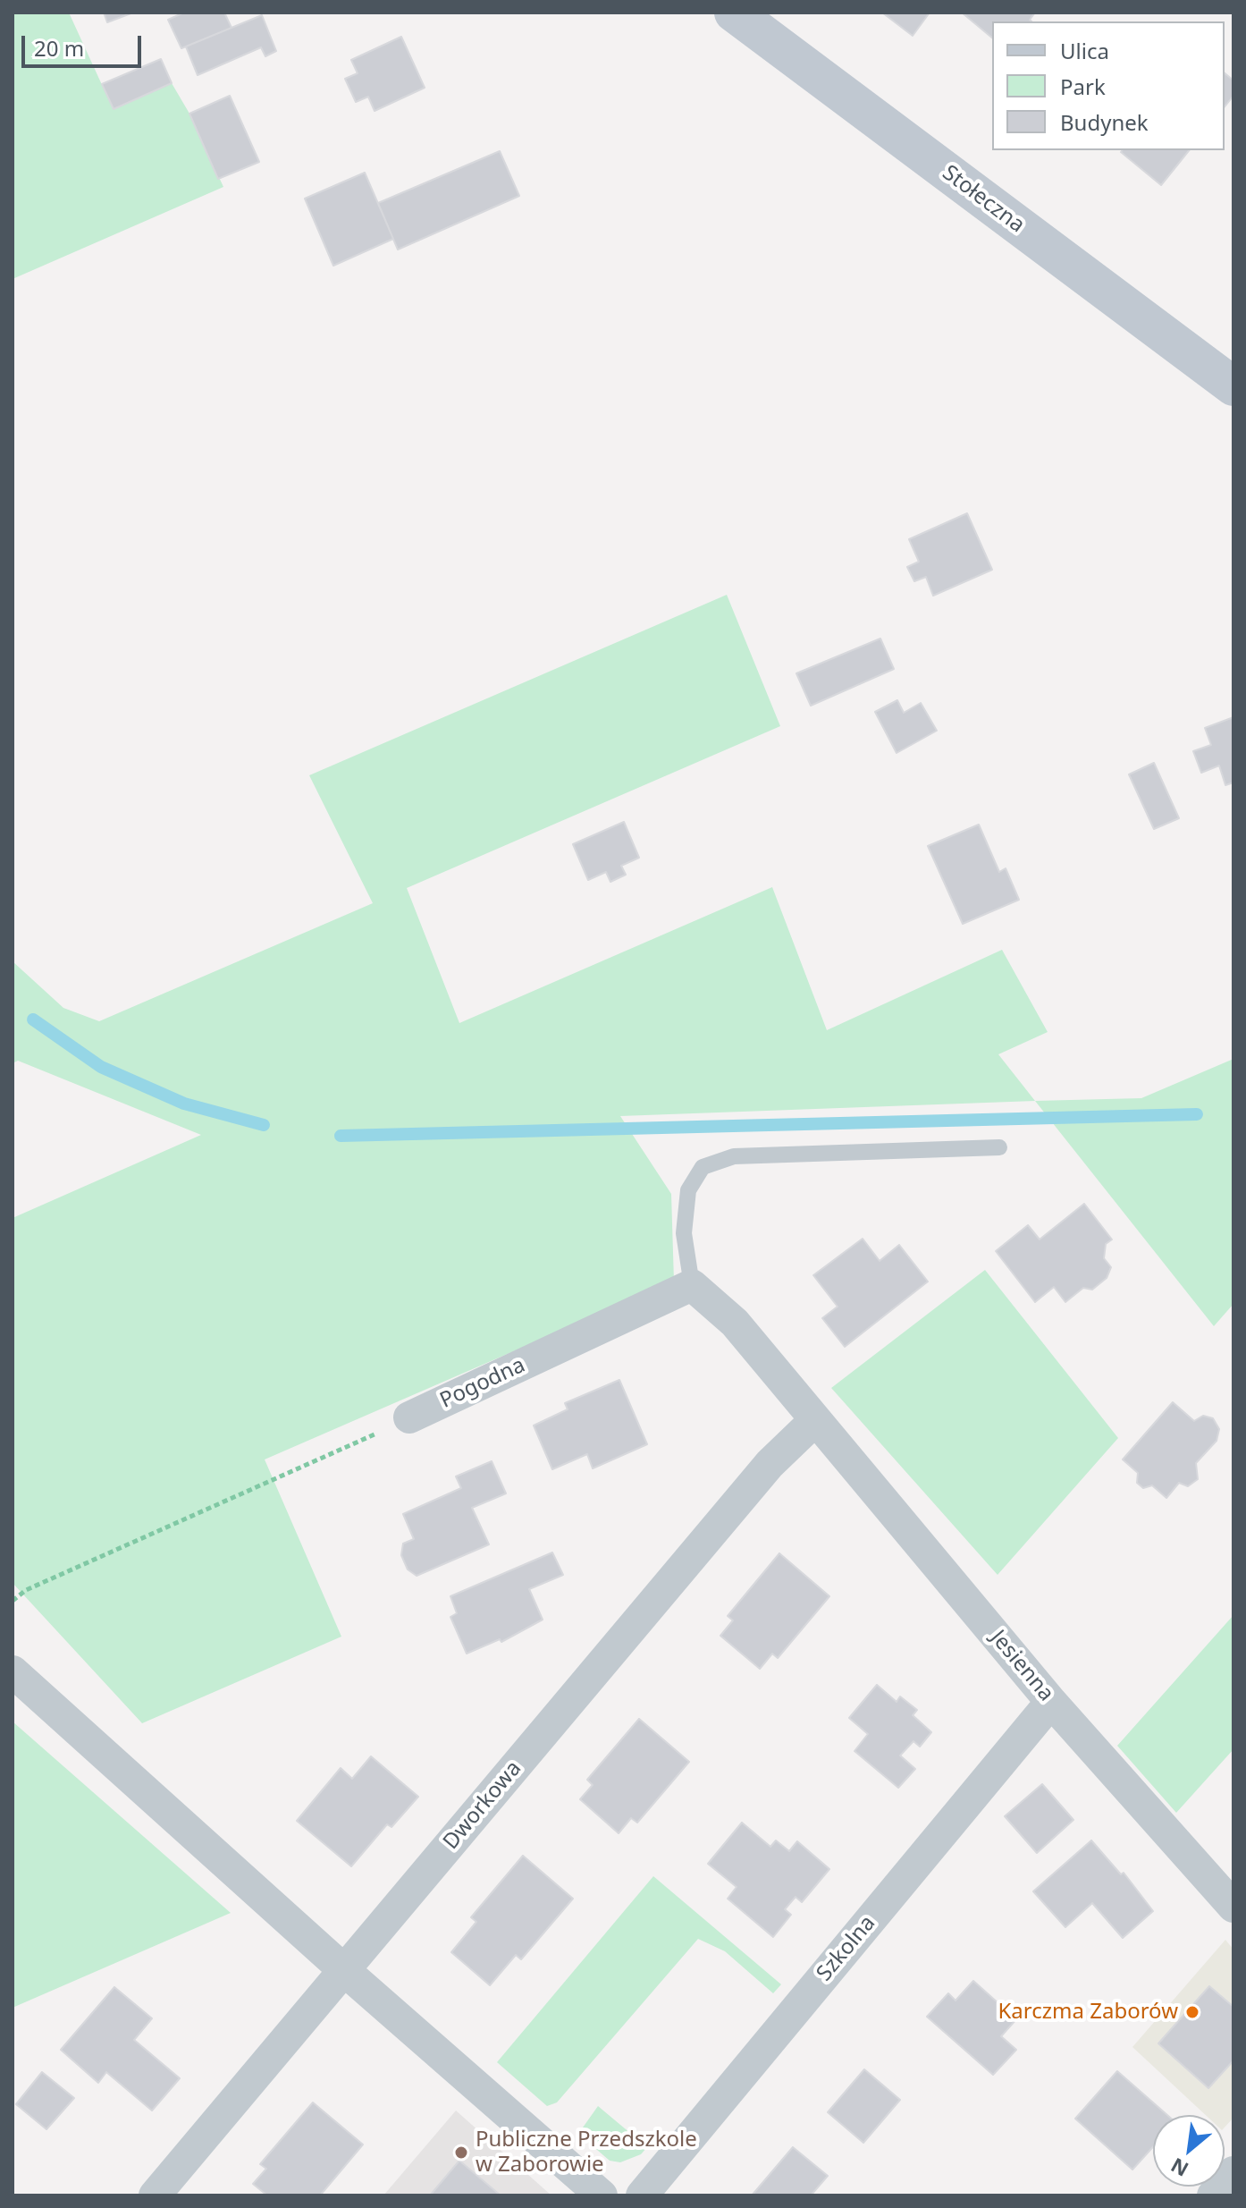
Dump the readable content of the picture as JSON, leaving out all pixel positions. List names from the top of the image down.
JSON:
{
  "streets": {
    "main road": ["Stołeczna"],
    "street": [
      "Pogodna",
      "Jesienna",
      "Dworkowa",
      "Szkolna"
    ]
  },
  "crossings": [
    ["Pogodna", "Jesienna"],
    ["Jesienna", "Dworkowa"],
    ["Jesienna", "Szkolna"]
  ],
  "places": ["Karczma Zaborów", "Publiczne Przedszkole w Zaborowie"],
  "legend": ["Ulica", "Park", "Budynek"],
  "scale_bar": "20 m",
  "north": "bottom left"
}
